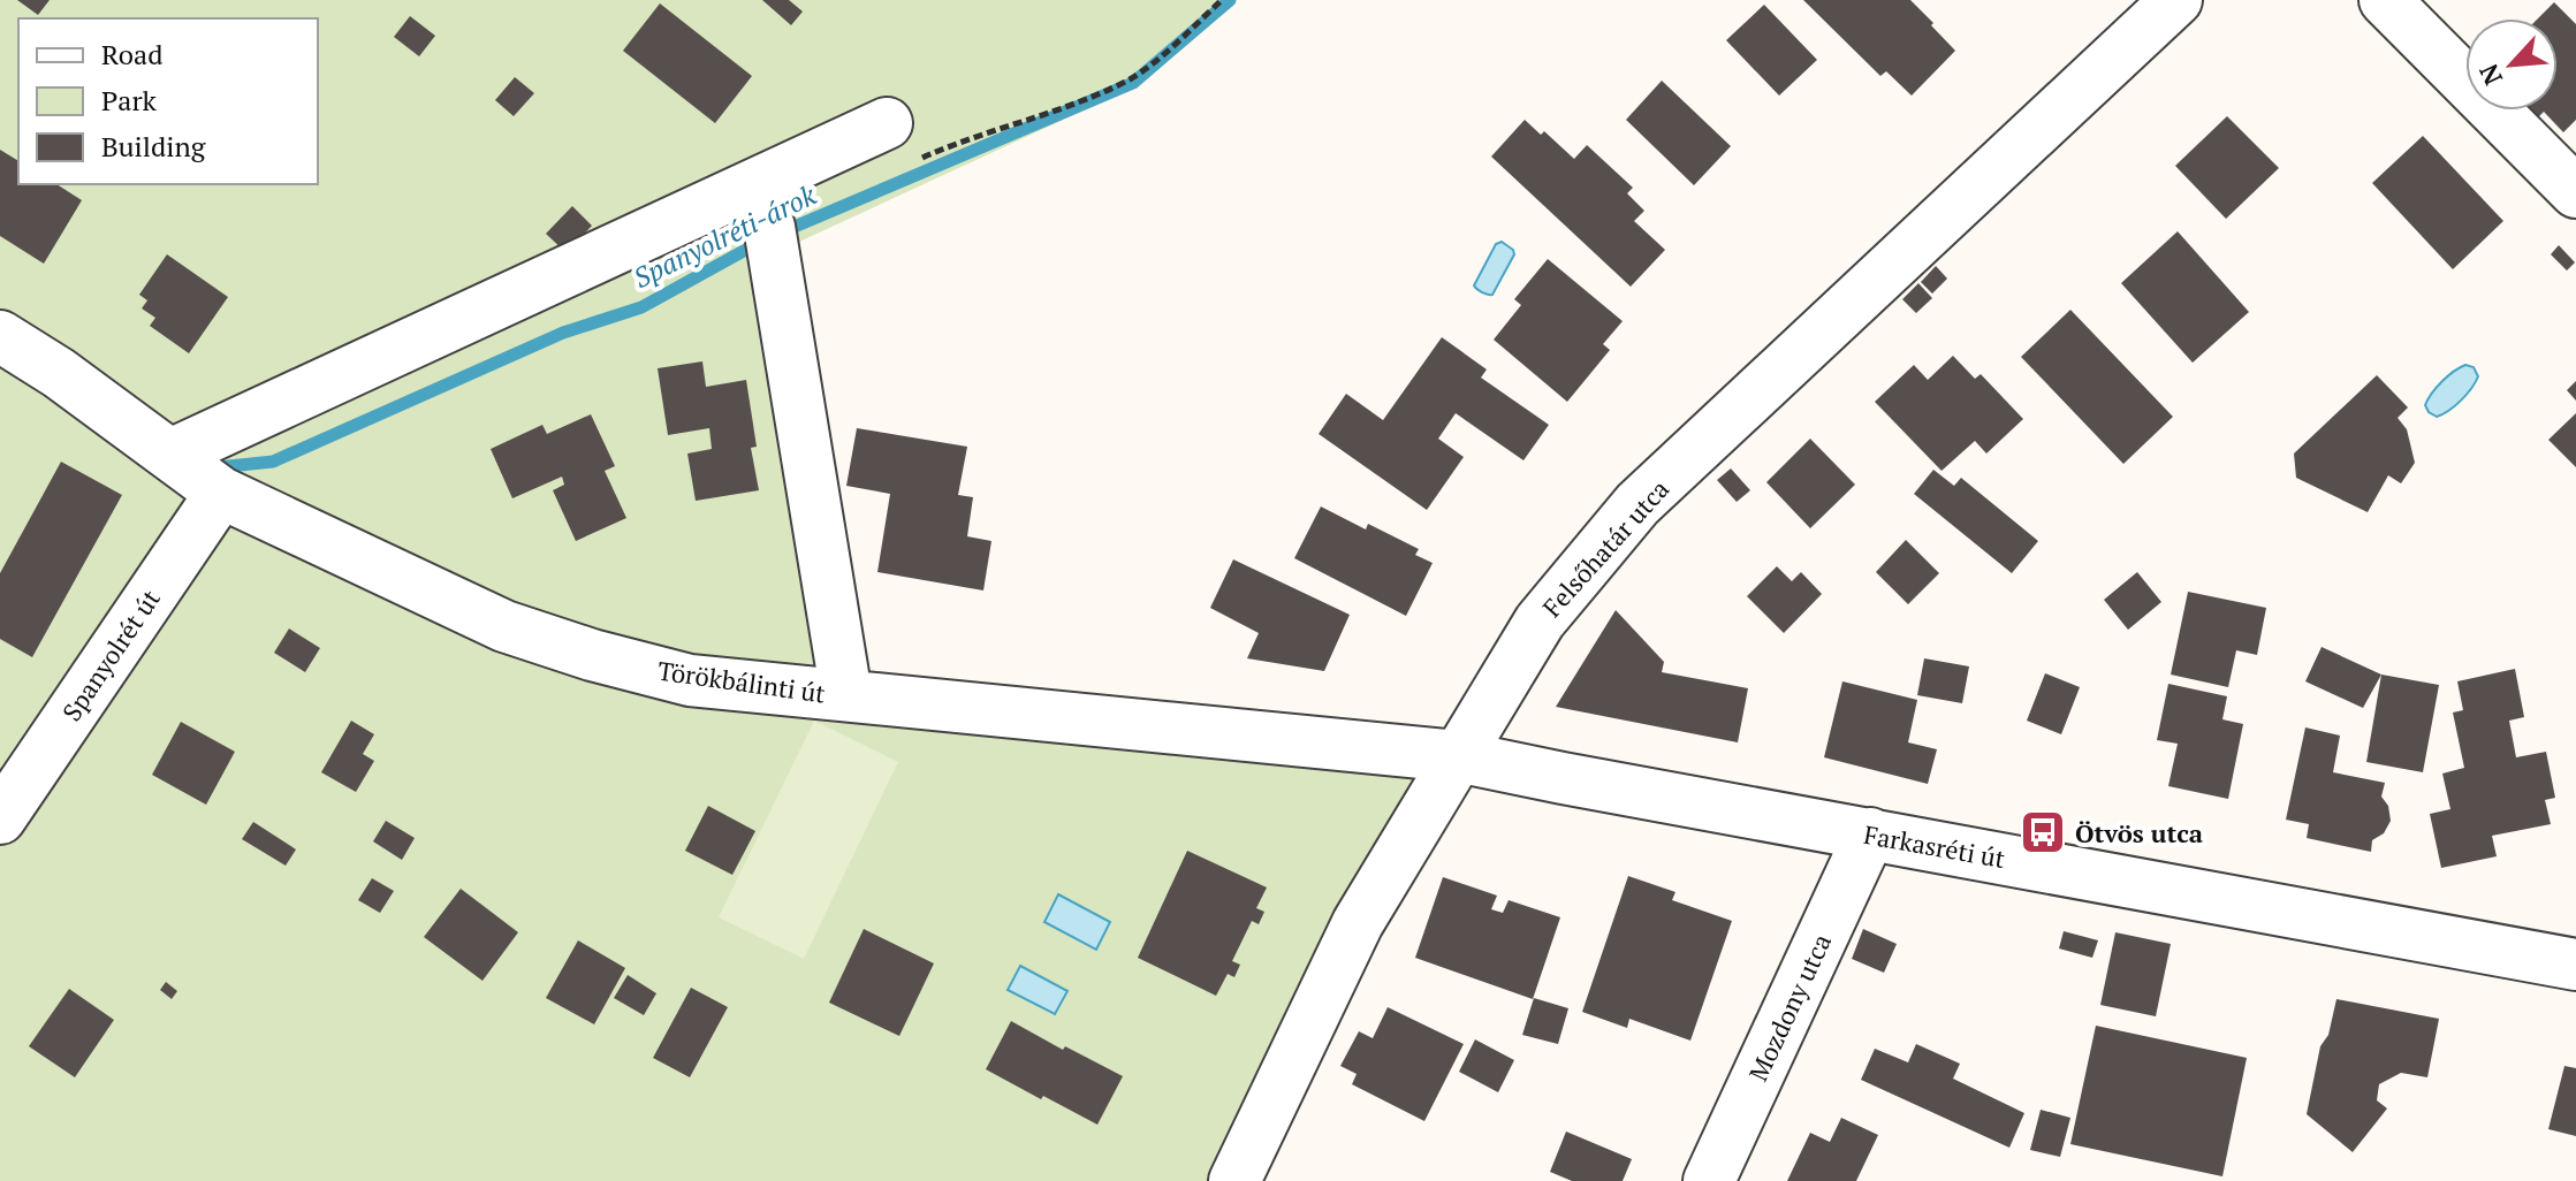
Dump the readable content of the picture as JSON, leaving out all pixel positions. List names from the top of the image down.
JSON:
{
  "streets": {
    "street": [
      "Felsőhatár utca",
      "Spanyolrét út",
      "Törökbálinti út",
      "Farkasréti út",
      "Mozdony utca"
    ]
  },
  "crossings": [
    ["Felsőhatár utca", "Törökbálinti út"],
    ["Felsőhatár utca", "Farkasréti út"],
    ["Spanyolrét út", "Törökbálinti út"],
    ["Törökbálinti út", "Farkasréti út"],
    ["Farkasréti út", "Mozdony utca"]
  ],
  "water": ["Spanyolréti-árok"],
  "places": {
    "bus stop": ["Ötvös utca"]
  },
  "legend": ["Road", "Park", "Building"],
  "north": "bottom left"
}
